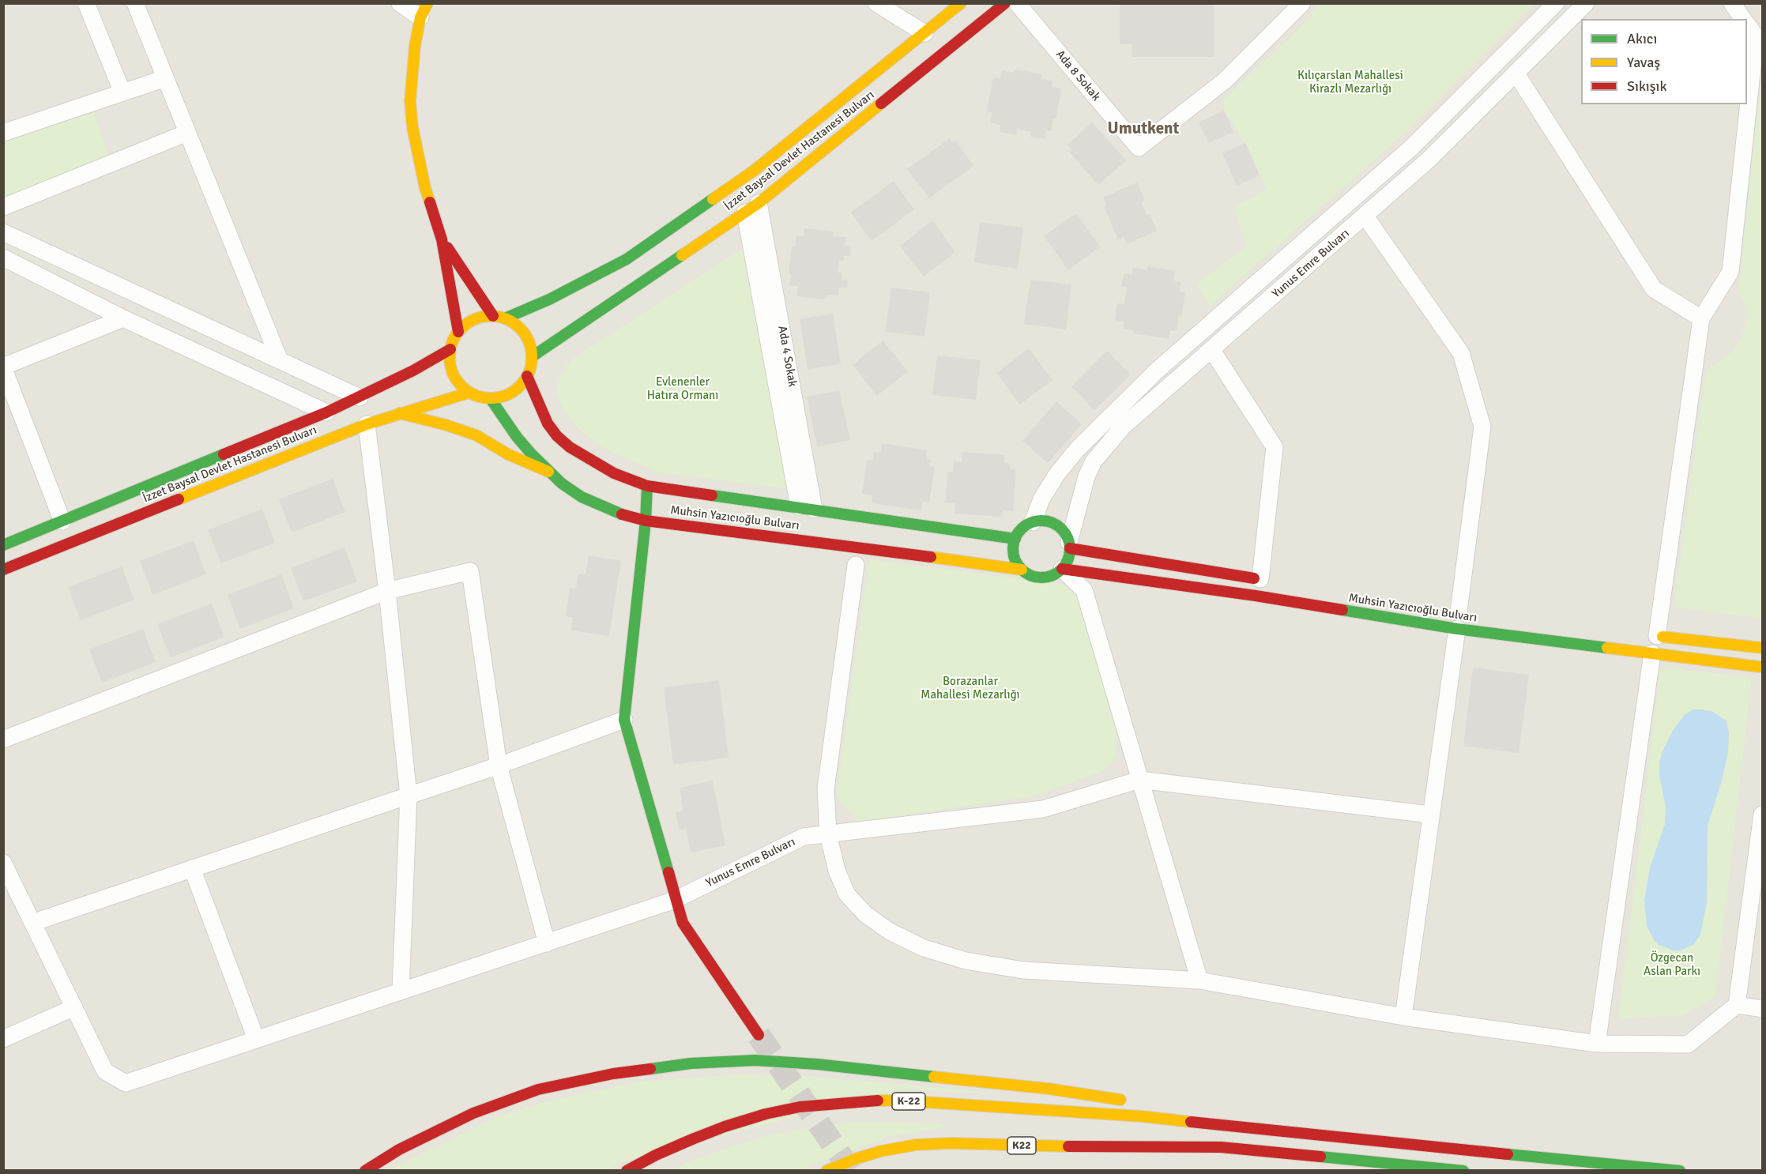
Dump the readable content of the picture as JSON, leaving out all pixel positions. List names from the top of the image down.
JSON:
{
  "streets": {
    "main road": [
      "İzzet Baysal Devlet Hastanesi Bulvarı",
      "Muhsin Yazıcıoğlu Bulvarı",
      "K-22",
      "K22"
    ],
    "street": ["Ada 8 Sokak", "Yunus Emre Bulvarı", "Ada 4 Sokak"]
  },
  "crossings": [
    ["İzzet Baysal Devlet Hastanesi Bulvarı", "Ada 4 Sokak"],
    ["İzzet Baysal Devlet Hastanesi Bulvarı", "Muhsin Yazıcıoğlu Bulvarı"],
    ["Yunus Emre Bulvarı", "Muhsin Yazıcıoğlu Bulvarı"],
    ["Ada 4 Sokak", "Muhsin Yazıcıoğlu Bulvarı"]
  ],
  "districts": ["Umutkent"],
  "parks": [
    "Kılıçarslan Mahallesi Kirazlı Mezarlığı",
    "Evlenenler Hatıra Ormanı",
    "Borazanlar Mahallesi Mezarlığı",
    "Özgecan Aslan Parkı"
  ],
  "legend": ["Akıcı", "Yavaş", "Sıkışık"]
}
